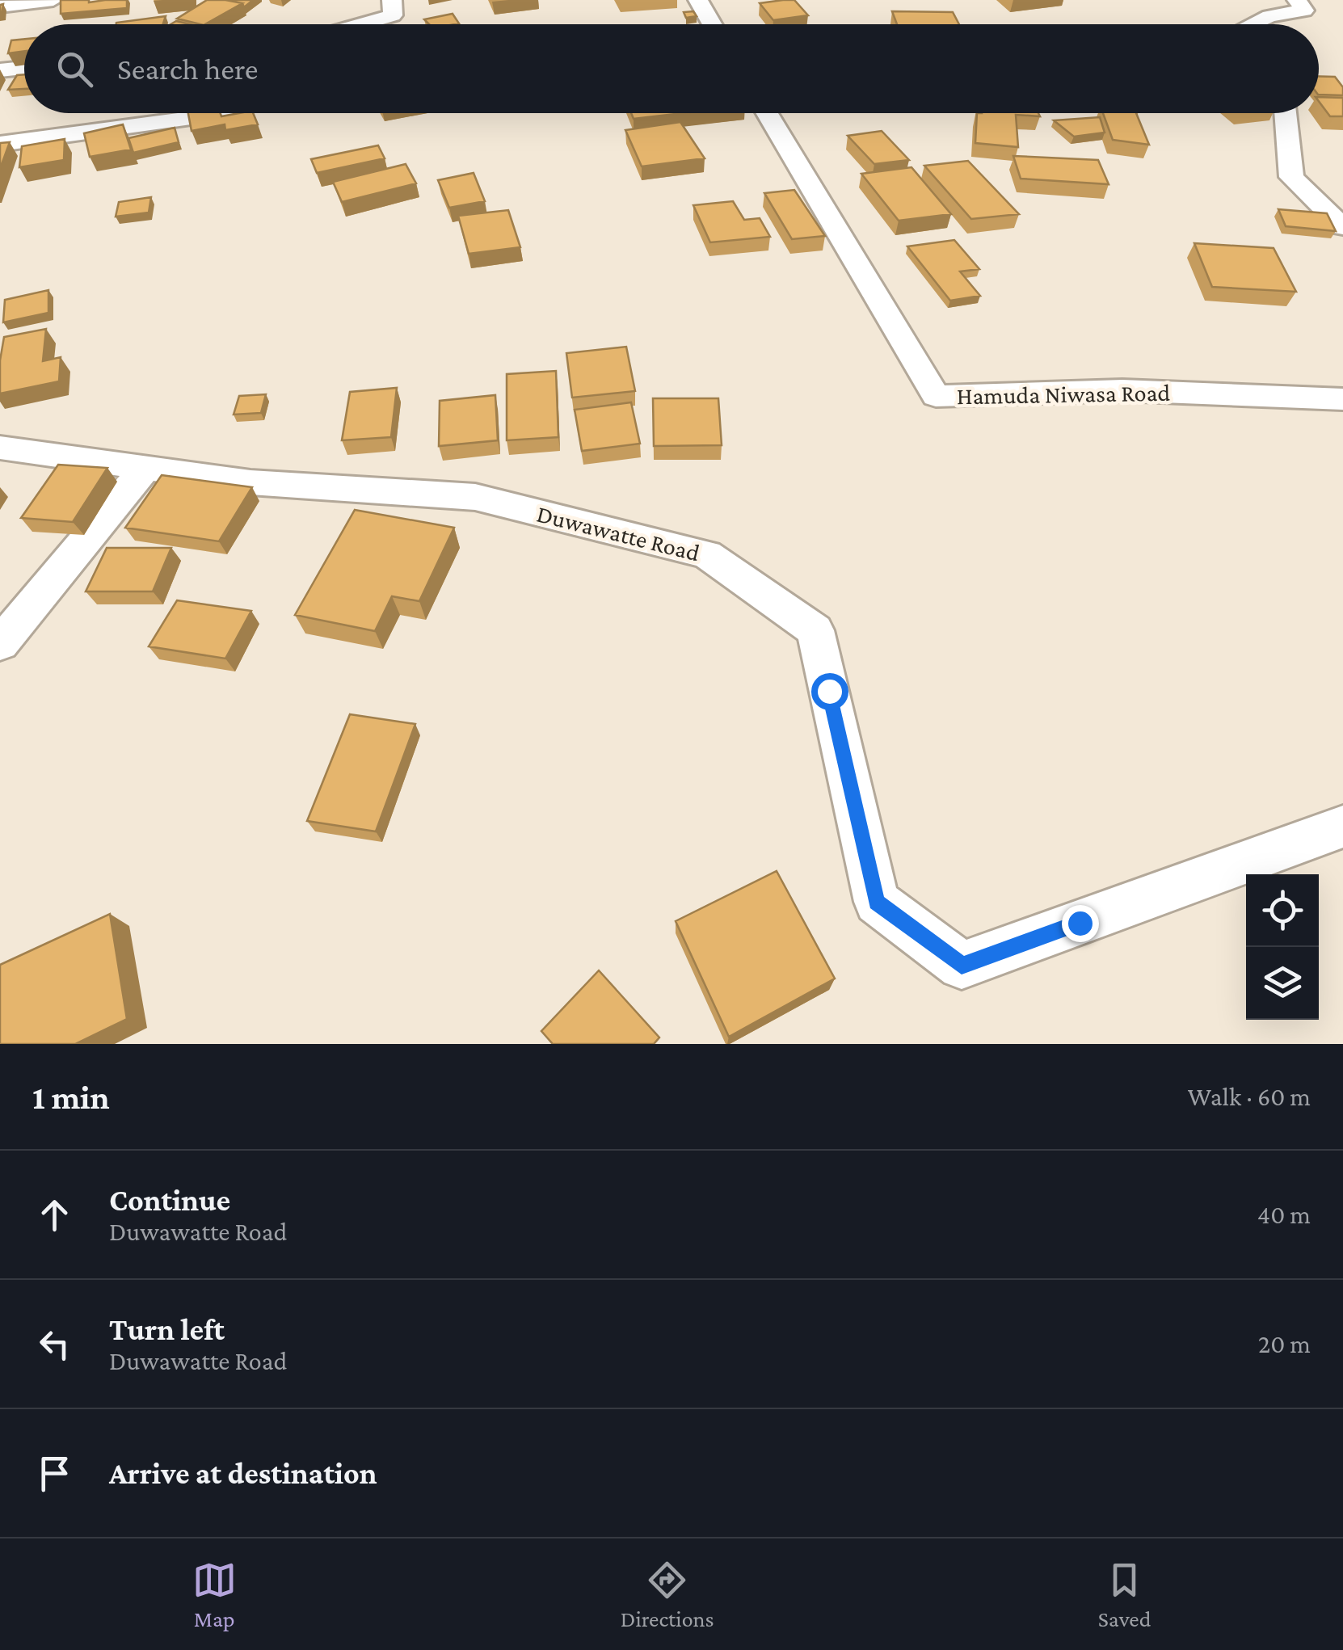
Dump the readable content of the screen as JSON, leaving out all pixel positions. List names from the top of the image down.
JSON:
{
  "streets": {
    "street": ["Hamuda Niwasa Road", "Duwawatte Road"]
  },
  "page": {
    "search": "Search here",
    "heading": ["1 min", "Walk · 60 m"],
    "list": [
      ["Continue", "Duwawatte Road", "40 m"],
      ["Turn left", "Duwawatte Road", "20 m"],
      "Arrive at destination"
    ],
    "nav": ["Map", "Directions", "Saved"]
  }
}
